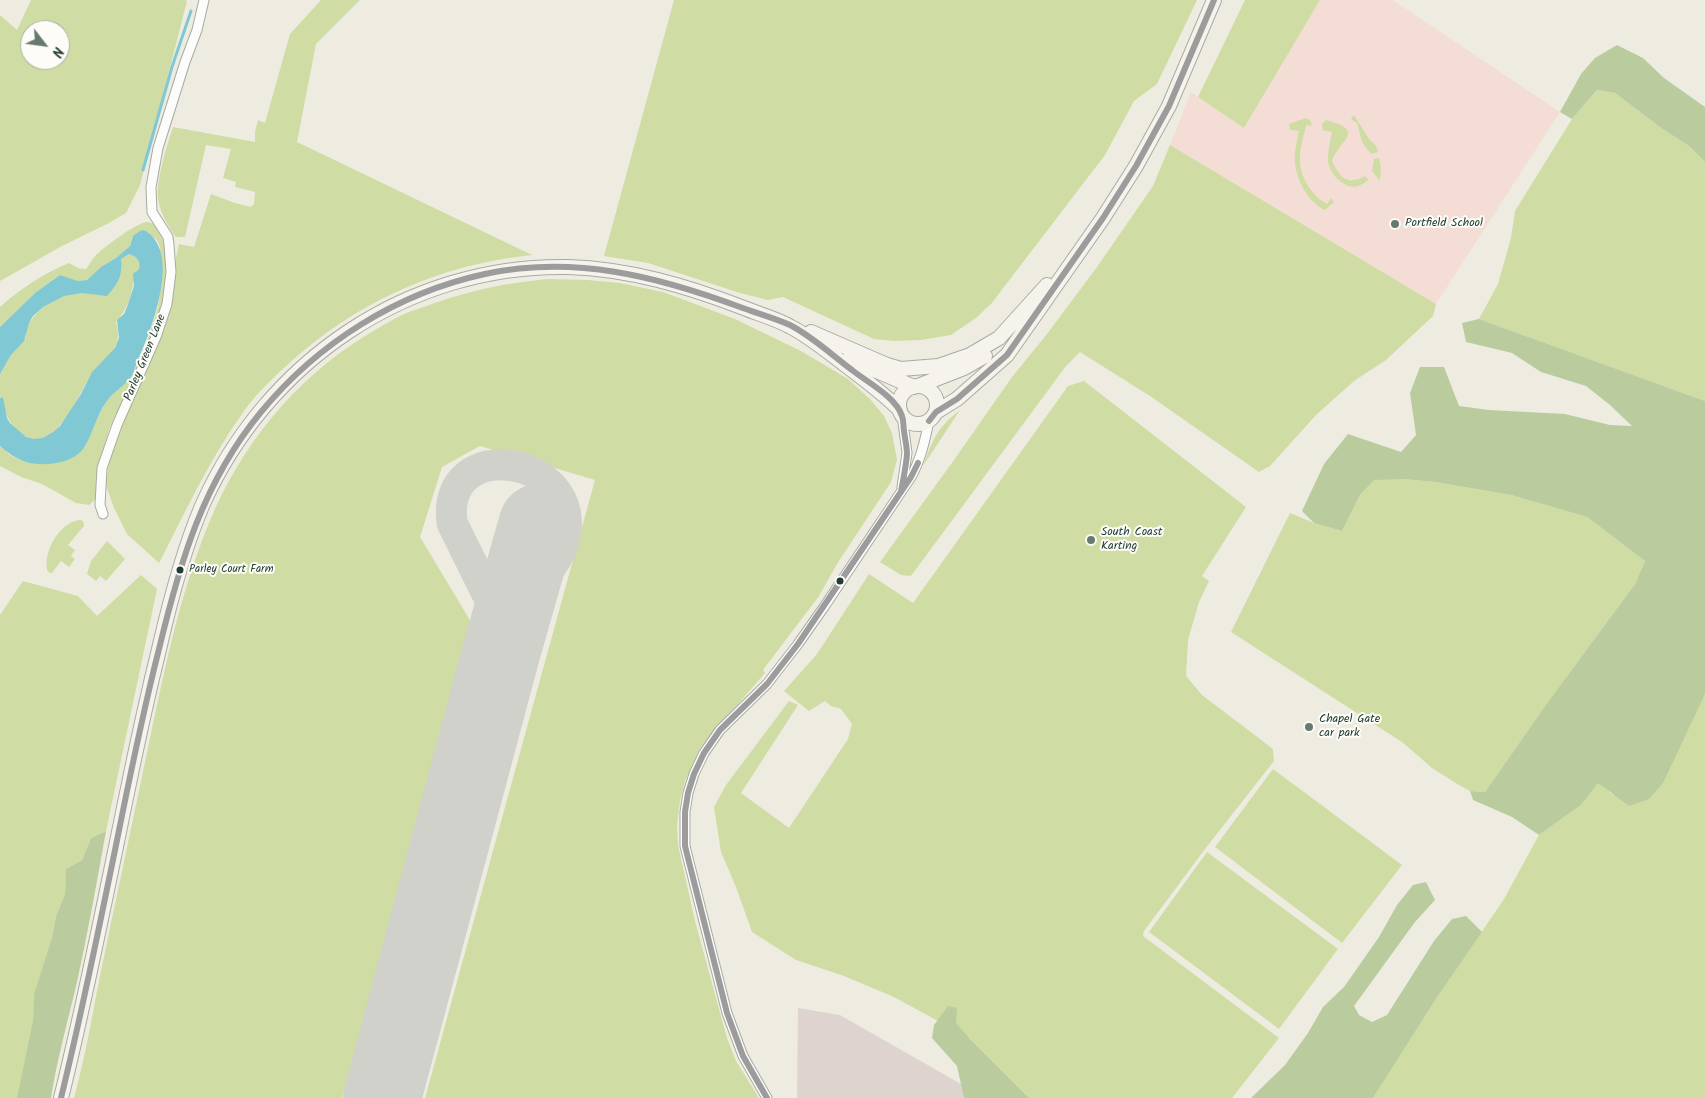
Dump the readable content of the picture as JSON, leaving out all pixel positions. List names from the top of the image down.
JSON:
{
  "streets": {
    "street": ["Parley Green Lane"]
  },
  "places": [
    "Portfield School",
    "South Coast Karting",
    "Parley Court Farm",
    "Chapel Gate car park"
  ],
  "north": "bottom right"
}
